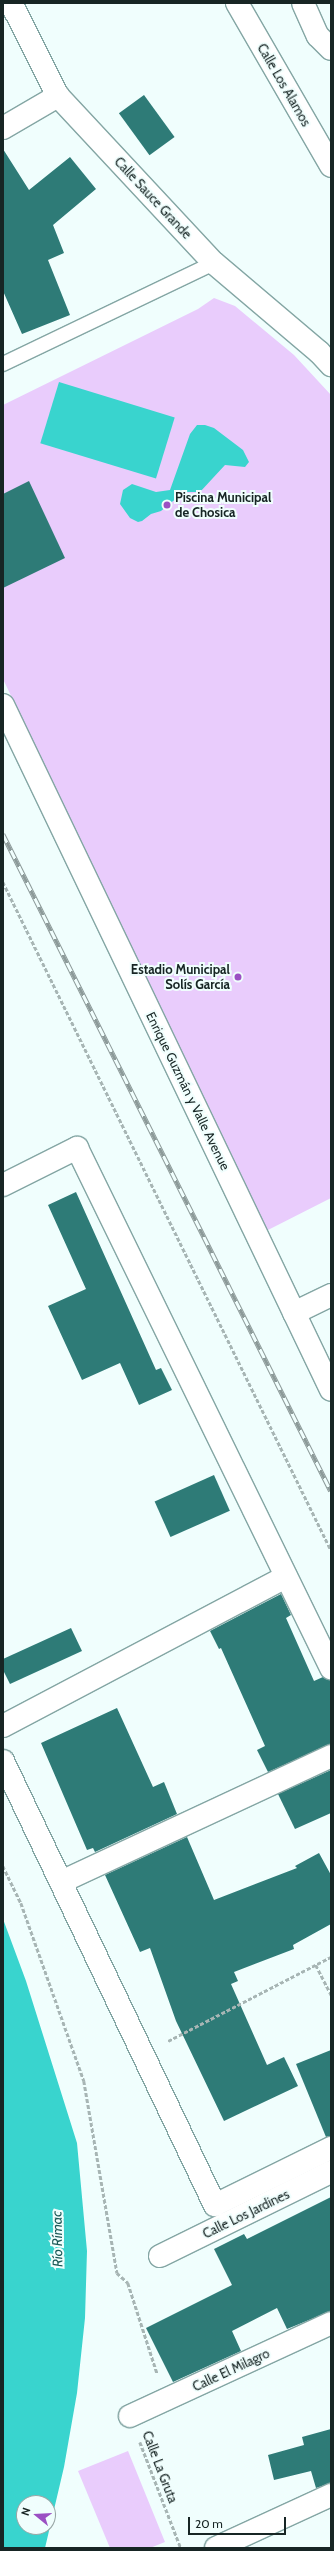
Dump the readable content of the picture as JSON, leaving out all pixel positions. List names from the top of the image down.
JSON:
{
  "streets": {
    "street": [
      "Calle Los Alamos",
      "Calle Sauce Grande",
      "Enrique Guzmán y Valle Avenue",
      "Calle Los Jardines",
      "Calle El Milagro"
    ],
    "path": ["Calle La Gruta"]
  },
  "crossings": [
    ["Calle El Milagro", "Calle La Gruta"]
  ],
  "water": ["Río Rímac"],
  "places": ["Piscina Municipal de Chosica", "Estadio Municipal Solís García"],
  "scale_bar": "20 m",
  "north": "left"
}
